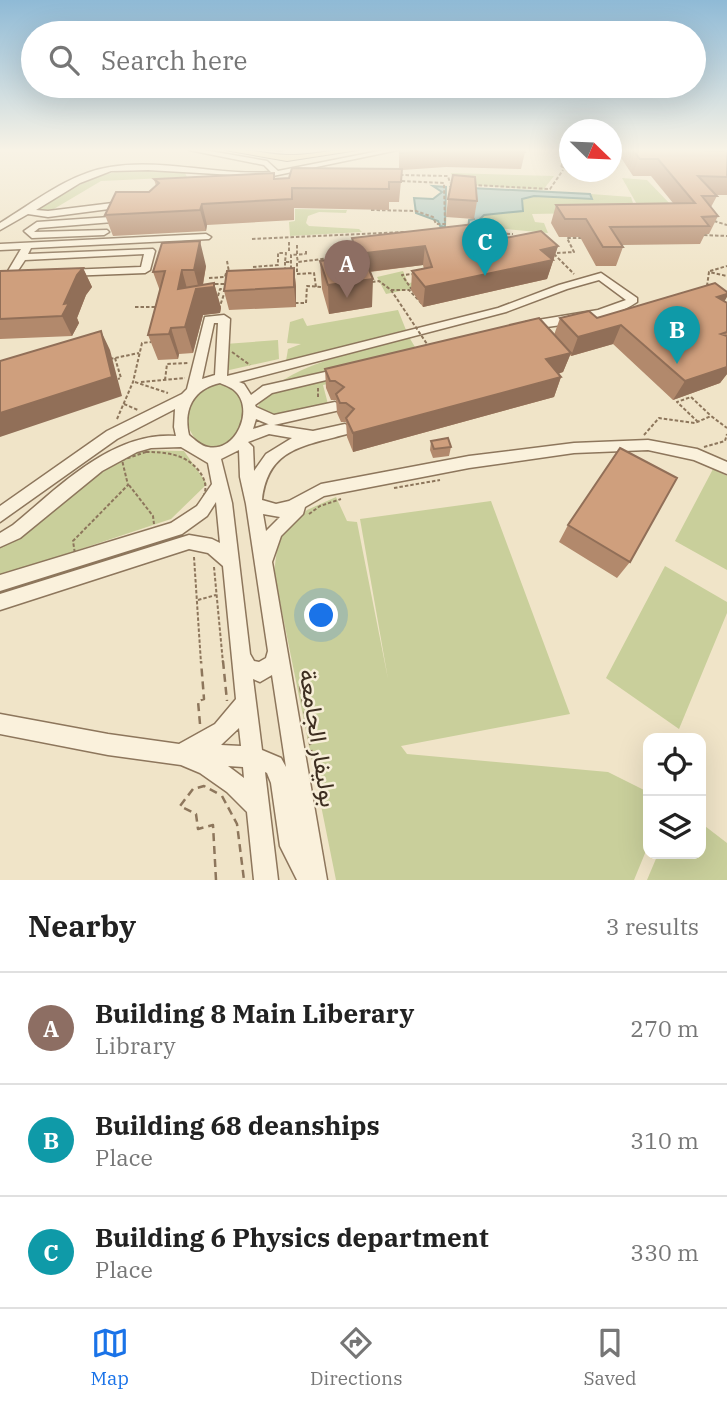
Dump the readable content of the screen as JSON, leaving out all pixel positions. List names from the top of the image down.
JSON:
{
  "streets": {
    "street": ["بوليفار الجامعة"]
  },
  "north": "bottom right",
  "page": {
    "search": "Search here",
    "pins": ["C", "A", "B"],
    "heading": ["Nearby", "3 results"],
    "list": [
      {
        "mark": "A",
        "name": "Building 8 Main Liberary",
        "note": "Library",
        "value": "270 m"
      },
      {
        "mark": "B",
        "name": "Building 68 deanships",
        "note": "Place",
        "value": "310 m"
      },
      {
        "mark": "C",
        "name": "Building 6 Physics department",
        "note": "Place",
        "value": "330 m"
      }
    ],
    "nav": ["Map", "Directions", "Saved"]
  }
}
